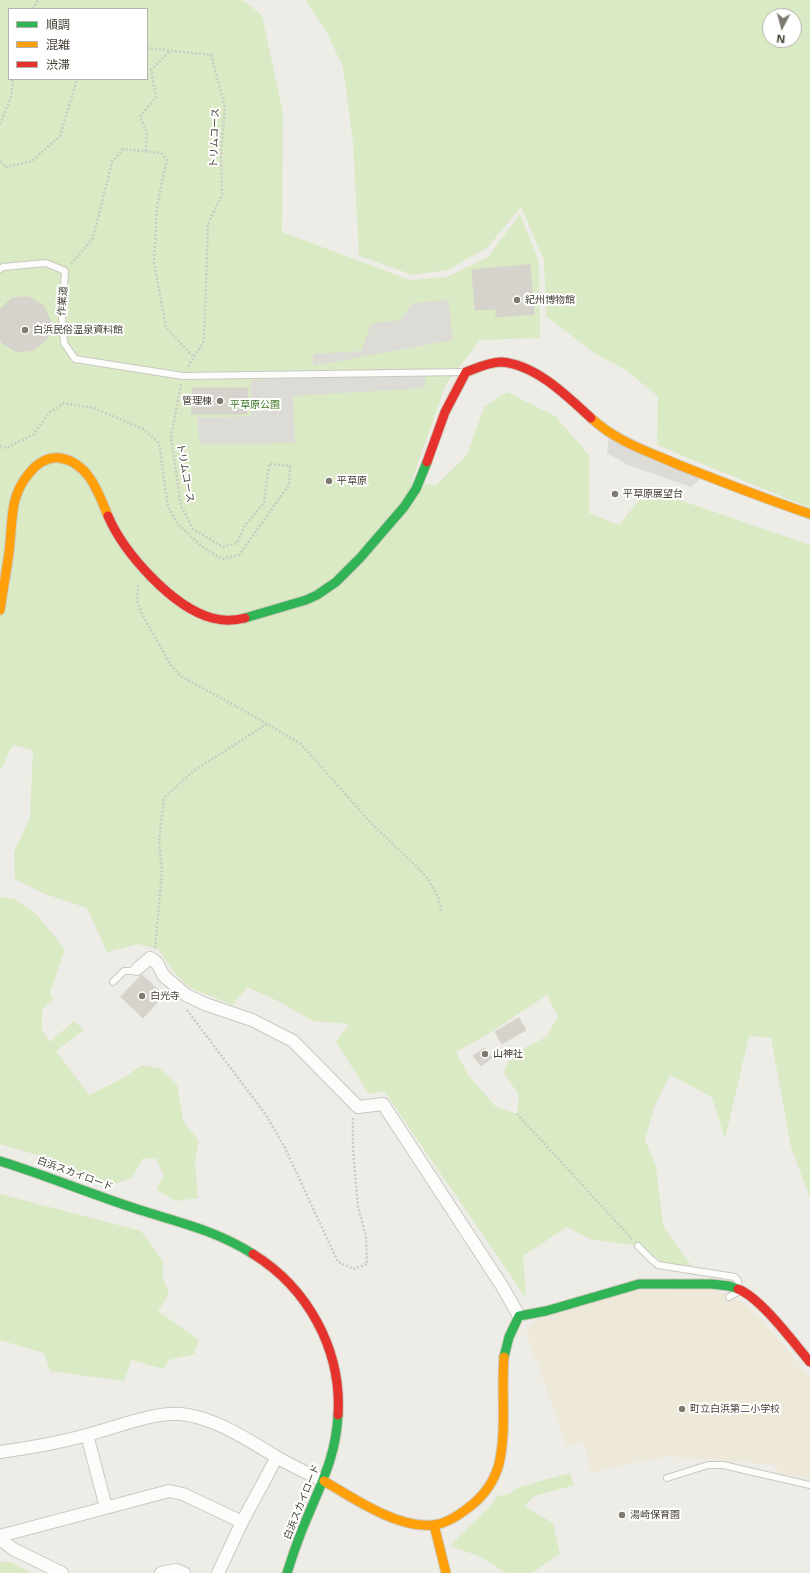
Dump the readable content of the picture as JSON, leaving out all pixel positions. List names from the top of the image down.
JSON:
{
  "streets": {
    "street": ["白浜スカイロード"],
    "lane": ["作業道"],
    "path": ["トリムコース"]
  },
  "crossings": [
    ["トリムコース", "作業道"]
  ],
  "parks": ["平草原公園"],
  "places": [
    "紀州博物館",
    "白浜民俗温泉資料館",
    "管理棟",
    "平草原",
    "平草原展望台",
    "白光寺",
    "山神社",
    "町立白浜第二小学校",
    "湯崎保育園"
  ],
  "legend": ["順調", "混雑", "渋滞"],
  "north": "bottom"
}
